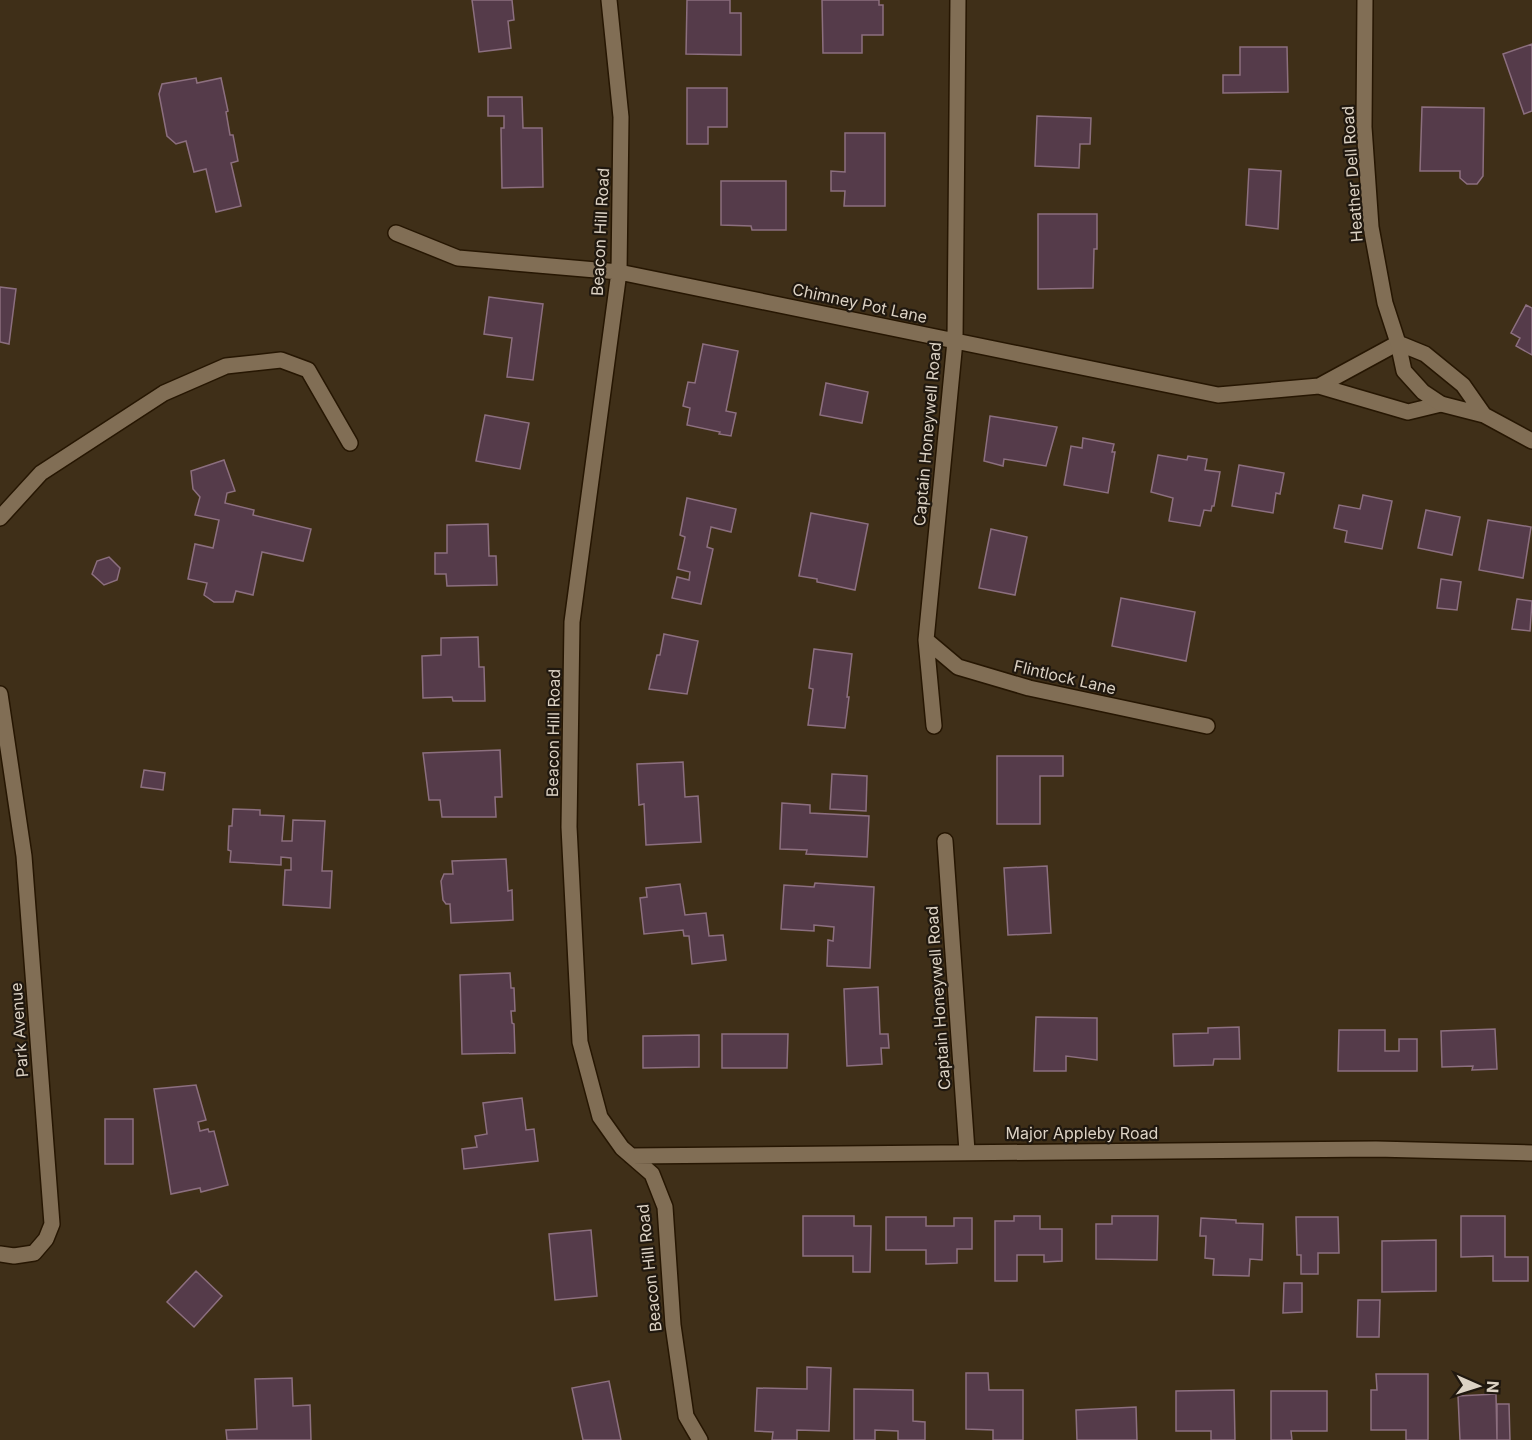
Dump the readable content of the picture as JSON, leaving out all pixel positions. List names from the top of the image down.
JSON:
{
  "streets": {
    "street": [
      "Heather Dell Road",
      "Beacon Hill Road",
      "Chimney Pot Lane",
      "Captain Honeywell Road",
      "Flintlock Lane",
      "Park Avenue",
      "Major Appleby Road"
    ]
  },
  "crossings": [
    ["Heather Dell Road", "Chimney Pot Lane"],
    ["Beacon Hill Road", "Chimney Pot Lane"],
    ["Beacon Hill Road", "Major Appleby Road"],
    ["Chimney Pot Lane", "Captain Honeywell Road"],
    ["Captain Honeywell Road", "Flintlock Lane"],
    ["Captain Honeywell Road", "Major Appleby Road"]
  ],
  "north": "right"
}
